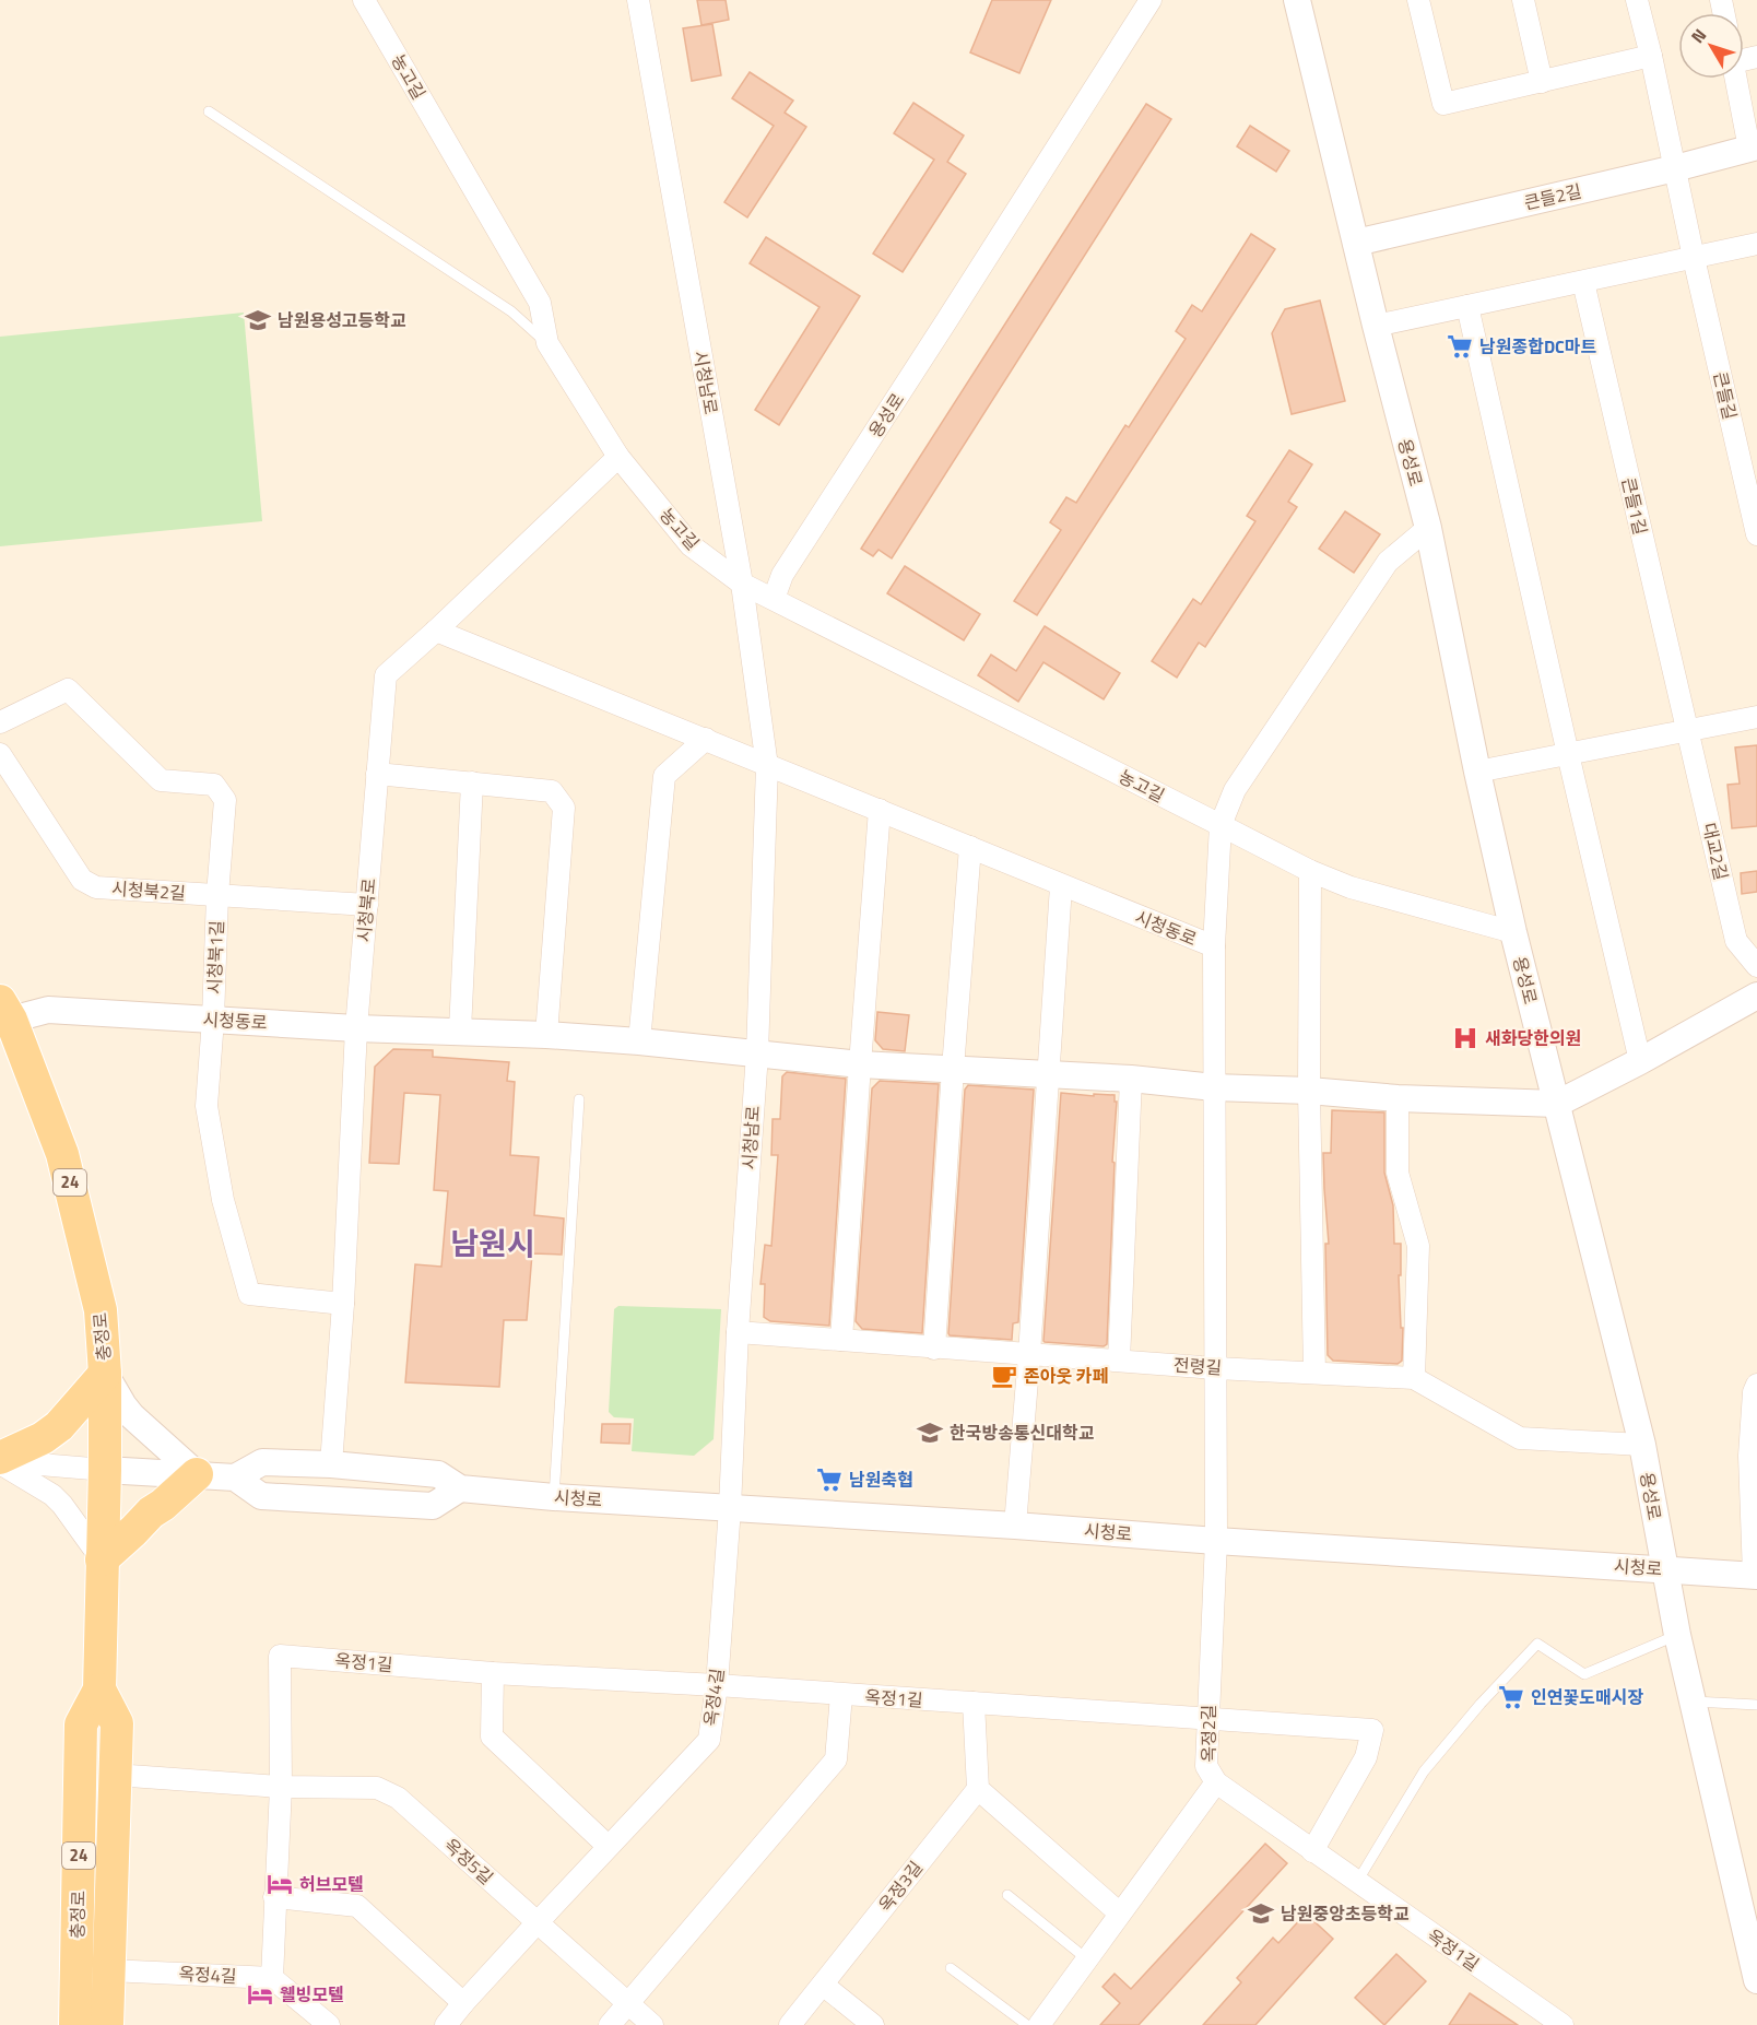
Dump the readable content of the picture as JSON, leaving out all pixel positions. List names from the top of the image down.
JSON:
{
  "streets": {
    "main road": ["24", "충정로"],
    "street": [
      "농고길",
      "큰들2길",
      "시청남로",
      "큰들길",
      "용성로",
      "큰들1길",
      "대교2길",
      "시청북2길",
      "시청북로",
      "시청동로",
      "시청북1길",
      "전령길",
      "시청로",
      "옥정1길",
      "옥정4길",
      "옥정2길",
      "옥정5길",
      "옥정3길"
    ]
  },
  "crossings": [
    ["농고길", "시청남로"],
    ["농고길", "용성로"],
    ["농고길", "시청북로"],
    ["큰들2길", "큰들길"],
    ["큰들2길", "용성로"],
    ["시청남로", "시청동로"],
    ["시청남로", "전령길"],
    ["시청남로", "시청로"],
    ["시청남로", "옥정4길"],
    ["용성로", "시청동로"],
    ["용성로", "전령길"],
    ["용성로", "시청로"],
    ["큰들1길", "대교2길"],
    ["시청북2길", "시청북로"],
    ["시청북2길", "시청북1길"],
    ["시청북로", "시청동로"],
    ["시청북로", "시청북1길"],
    ["시청북로", "시청로"],
    ["시청동로", "시청북1길"],
    ["시청동로", "충정로"],
    ["시청동로", "전령길"],
    ["시청동로", "옥정2길"],
    ["충정로", "옥정4길"],
    ["충정로", "옥정5길"],
    ["전령길", "옥정2길"],
    ["시청로", "옥정4길"],
    ["시청로", "옥정2길"],
    ["옥정1길", "옥정4길"],
    ["옥정1길", "옥정2길"],
    ["옥정1길", "옥정5길"],
    ["옥정4길", "옥정5길"]
  ],
  "districts": ["남원시"],
  "places": {
    "school or university": ["남원용성고등학교", "한국방송통신대학교", "남원중앙초등학교"],
    "supermarket": ["남원종합DC마트", "남원축협", "인연꽃도매시장"],
    "hospital": ["새화당한의원"],
    "cafe": ["존아웃 카페"],
    "hotel": ["허브모텔", "웰빙모텔"]
  },
  "north": "top left"
}
